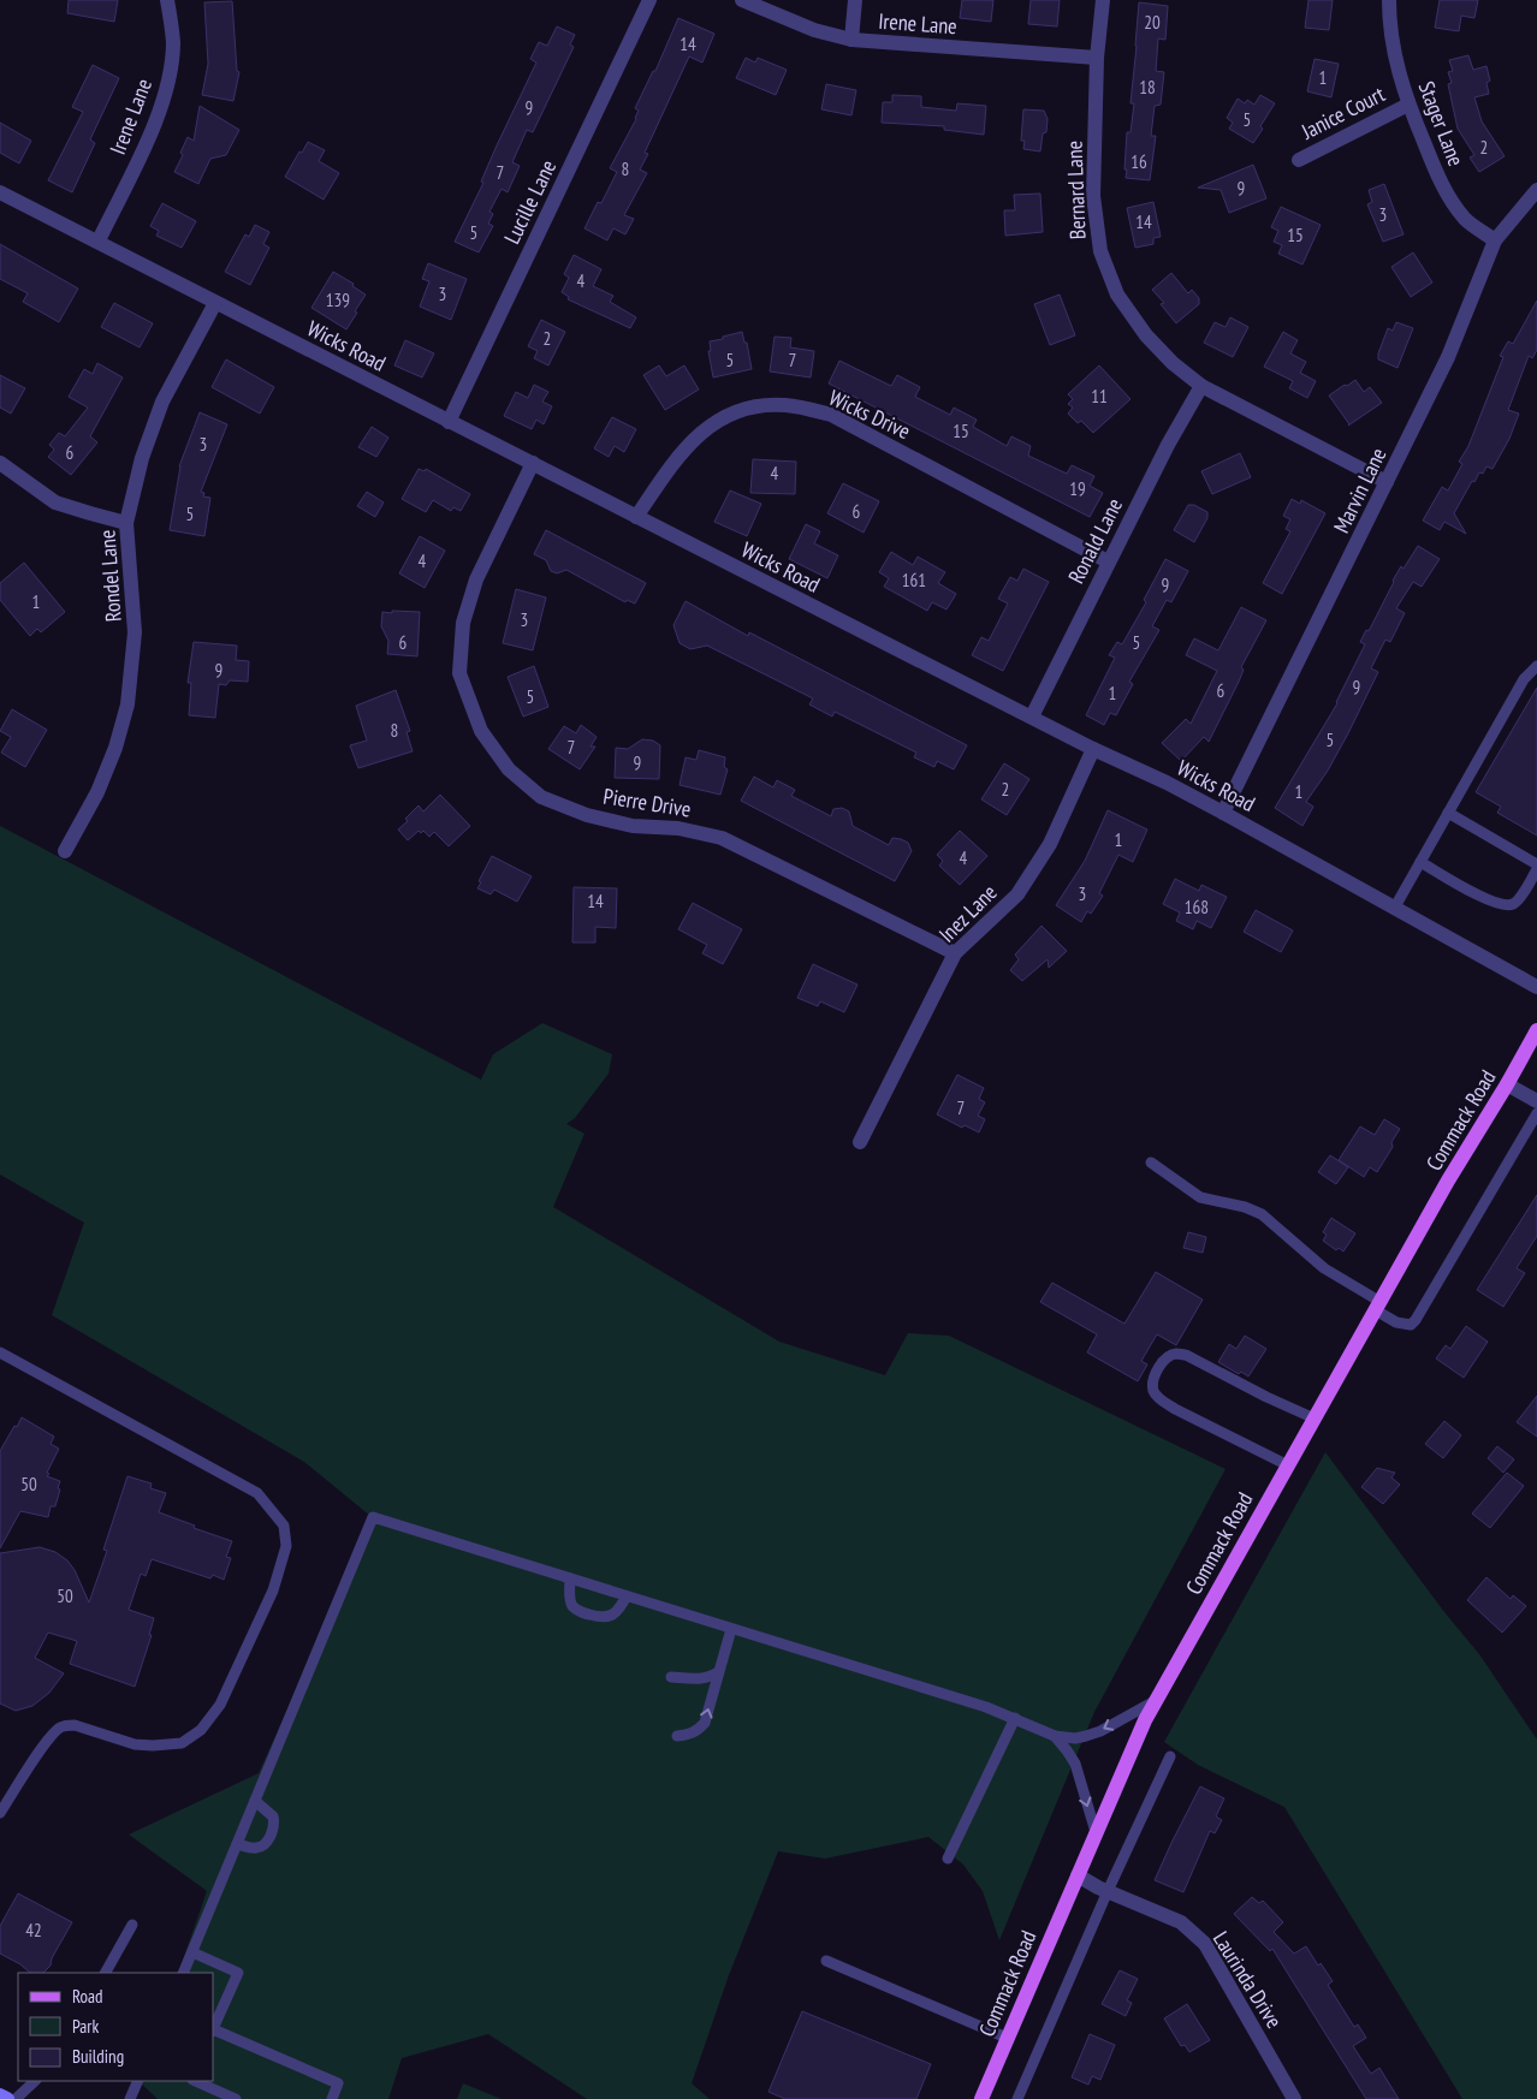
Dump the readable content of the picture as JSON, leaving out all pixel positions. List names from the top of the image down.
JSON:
{
  "streets": {
    "main road": ["Commack Road"],
    "street": [
      "Irene Lane",
      "Janice Court",
      "Stager Lane",
      "Bernard Lane",
      "Lucille Lane",
      "Wicks Road",
      "Wicks Drive",
      "Marvin Lane",
      "Ronald Lane",
      "Rondel Lane",
      "Pierre Drive",
      "Inez Lane",
      "Laurinda Drive"
    ]
  },
  "crossings": [
    ["Irene Lane", "Bernard Lane"],
    ["Irene Lane", "Wicks Road"],
    ["Janice Court", "Stager Lane"],
    ["Stager Lane", "Marvin Lane"],
    ["Bernard Lane", "Marvin Lane"],
    ["Bernard Lane", "Ronald Lane"],
    ["Lucille Lane", "Wicks Road"],
    ["Wicks Road", "Wicks Drive"],
    ["Wicks Road", "Marvin Lane"],
    ["Wicks Road", "Ronald Lane"],
    ["Wicks Road", "Rondel Lane"],
    ["Wicks Road", "Pierre Drive"],
    ["Wicks Road", "Inez Lane"],
    ["Wicks Drive", "Ronald Lane"],
    ["Pierre Drive", "Inez Lane"],
    ["Commack Road", "Laurinda Drive"]
  ],
  "house_numbers": [
    "20",
    "14",
    "1",
    "18",
    "9",
    "5",
    "2",
    "16",
    "8",
    "7",
    "9",
    "3",
    "14",
    "5",
    "15",
    "4",
    "3",
    "139",
    "2",
    "5",
    "7",
    "11",
    "15",
    "3",
    "6",
    "4",
    "19",
    "6",
    "5",
    "4",
    "161",
    "9",
    "1",
    "3",
    "6",
    "5",
    "9",
    "9",
    "6",
    "1",
    "5",
    "8",
    "5",
    "7",
    "9",
    "2",
    "1",
    "1",
    "4",
    "3",
    "14",
    "168",
    "7",
    "50",
    "50",
    "42"
  ],
  "legend": ["Road", "Park", "Building"]
}
